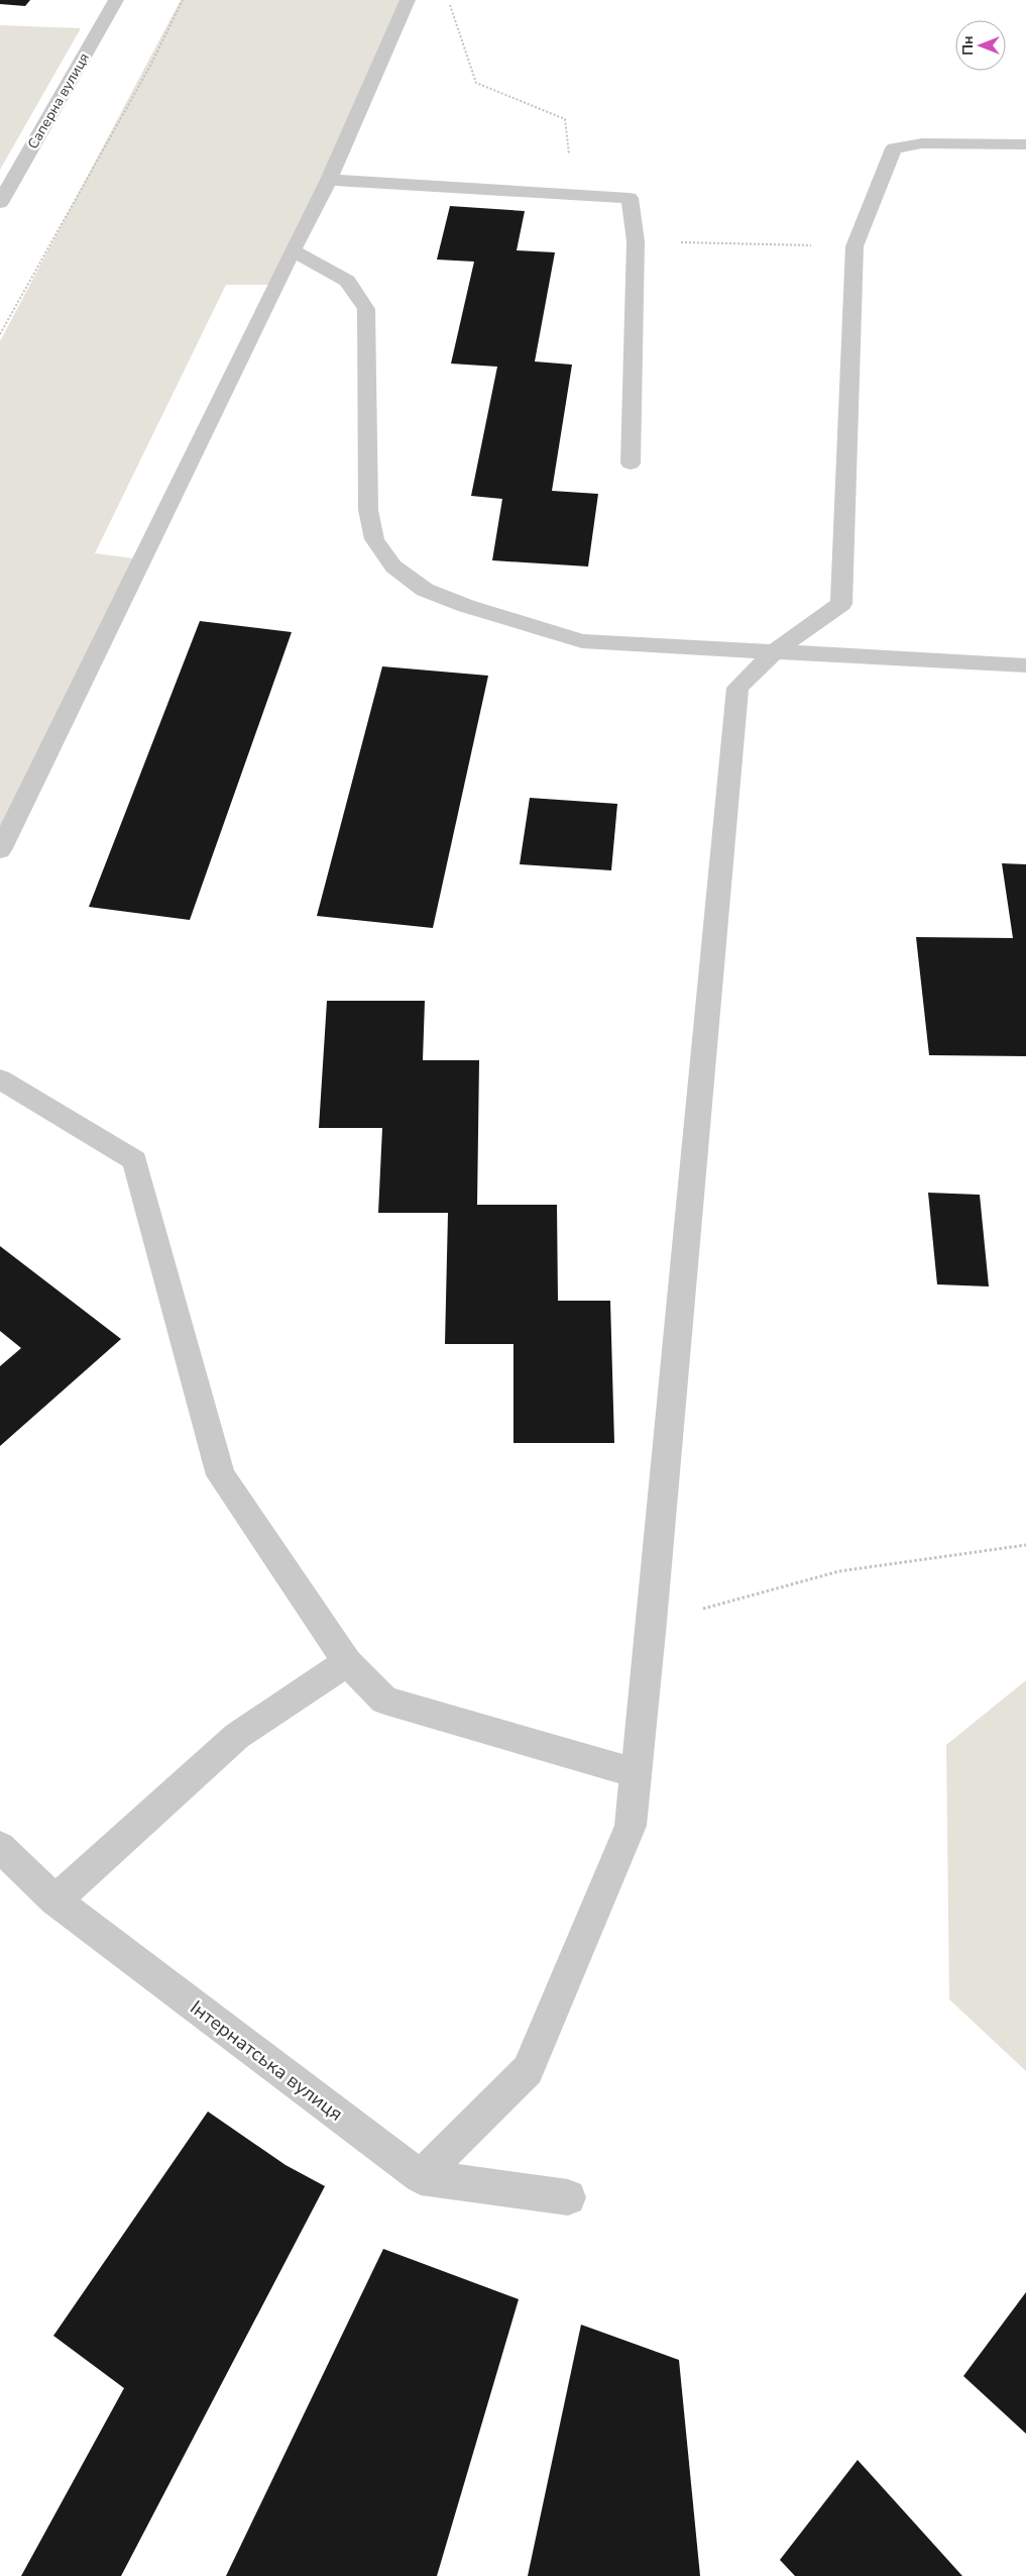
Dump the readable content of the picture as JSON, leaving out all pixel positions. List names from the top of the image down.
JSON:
{
  "streets": {
    "street": ["Саперна вулиця", "Інтернатська вулиця"]
  },
  "north": "left"
}
